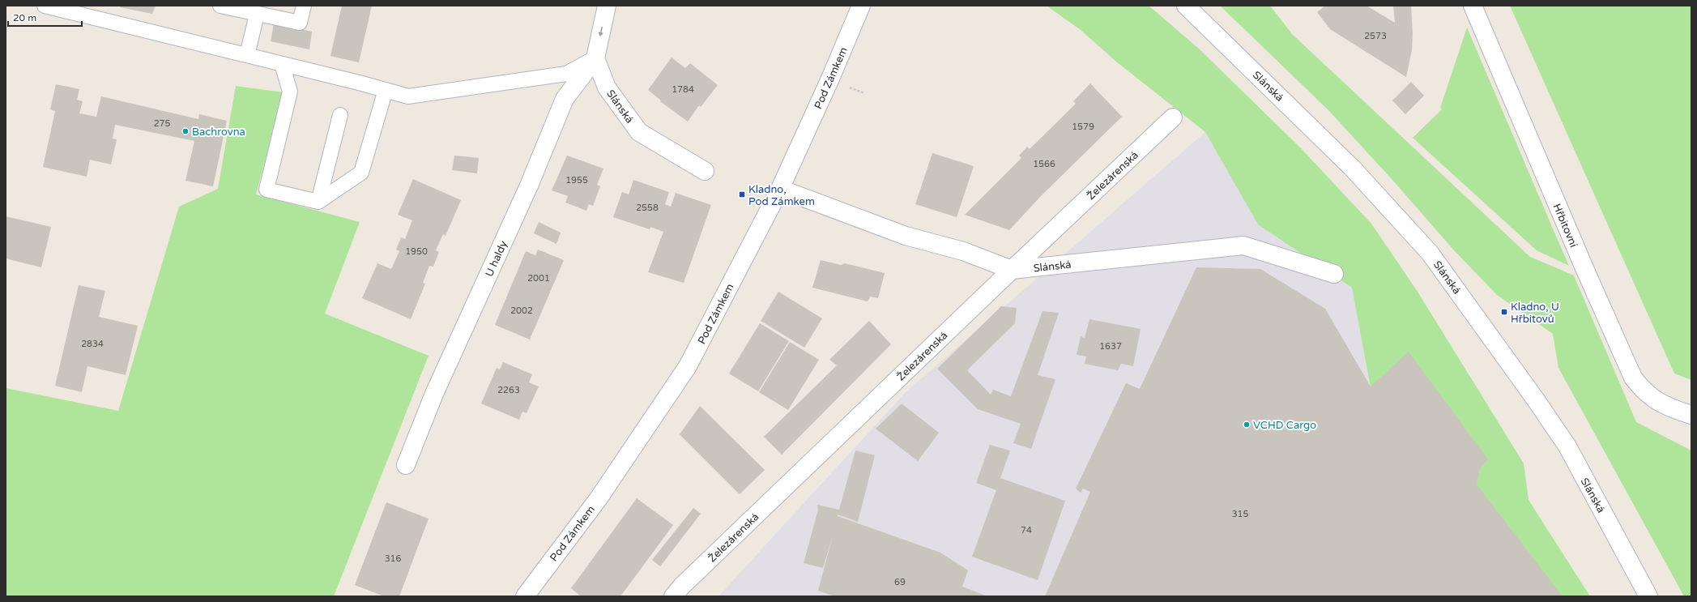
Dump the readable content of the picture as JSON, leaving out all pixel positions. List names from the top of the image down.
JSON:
{
  "streets": {
    "street": [
      "Pod Zámkem",
      "Slánská",
      "Železárenská",
      "Hřbitovní",
      "U haldy"
    ]
  },
  "crossings": [
    ["Pod Zámkem", "Slánská"],
    ["Slánská", "Železárenská"],
    ["Slánská", "U haldy"]
  ],
  "places": {
    "other": ["Bachrovna", "VCHD Cargo"],
    "transit": ["Kladno, Pod Zámkem", "Kladno, U Hřbitovů"]
  },
  "house_numbers": [
    "2573",
    "1784",
    "275",
    "1579",
    "1566",
    "1955",
    "2558",
    "1950",
    "2001",
    "2002",
    "2834",
    "1637",
    "2263",
    "315",
    "74",
    "316",
    "69"
  ],
  "scale_bar": "20 m"
}
